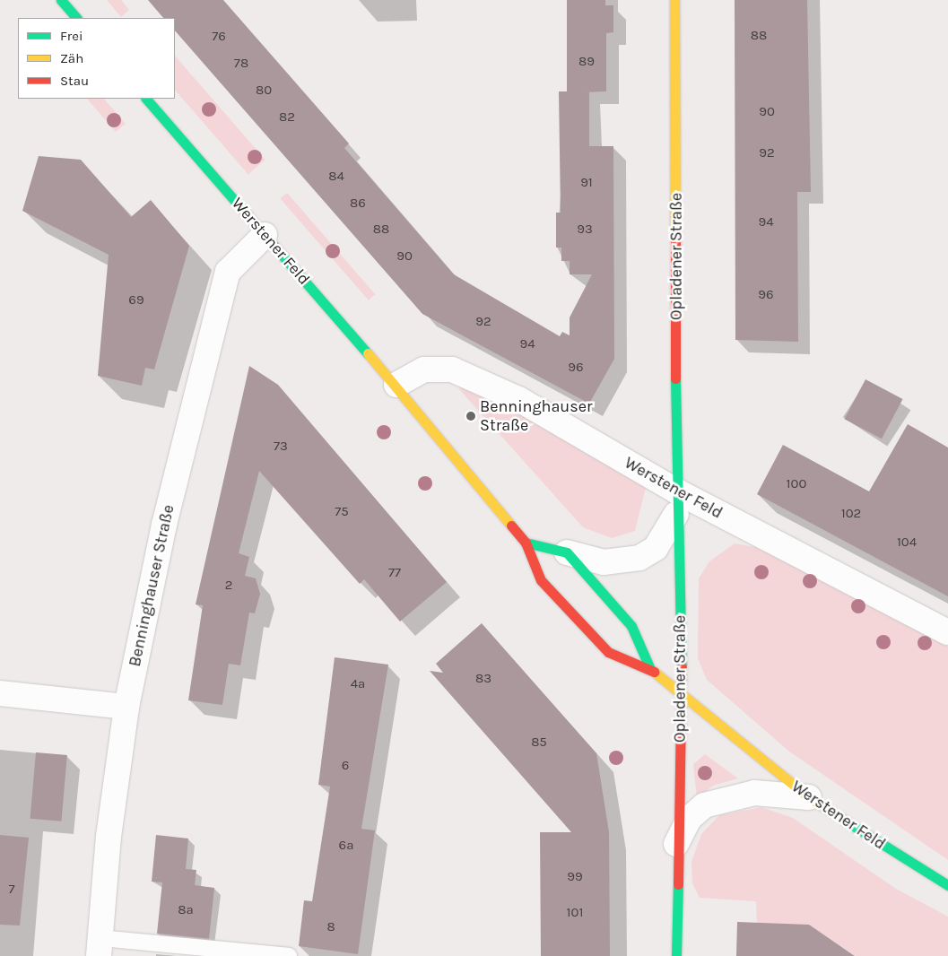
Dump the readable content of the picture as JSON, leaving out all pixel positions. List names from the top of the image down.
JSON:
{
  "streets": {
    "main road": ["Werstener Feld", "Opladener Straße"],
    "street": ["Benninghauser Straße"]
  },
  "crossings": [
    ["Werstener Feld", "Opladener Straße"],
    ["Werstener Feld", "Benninghauser Straße"]
  ],
  "places": ["Benninghauser Straße"],
  "house_numbers": [
    "88",
    "76",
    "89",
    "78",
    "80",
    "90",
    "82",
    "92",
    "84",
    "91",
    "86",
    "94",
    "88",
    "93",
    "90",
    "96",
    "69",
    "92",
    "94",
    "96",
    "73",
    "100",
    "75",
    "102",
    "104",
    "77",
    "2",
    "83",
    "4a",
    "85",
    "6",
    "6a",
    "99",
    "7",
    "8a",
    "101",
    "8"
  ],
  "legend": ["Frei", "Zäh", "Stau"]
}
